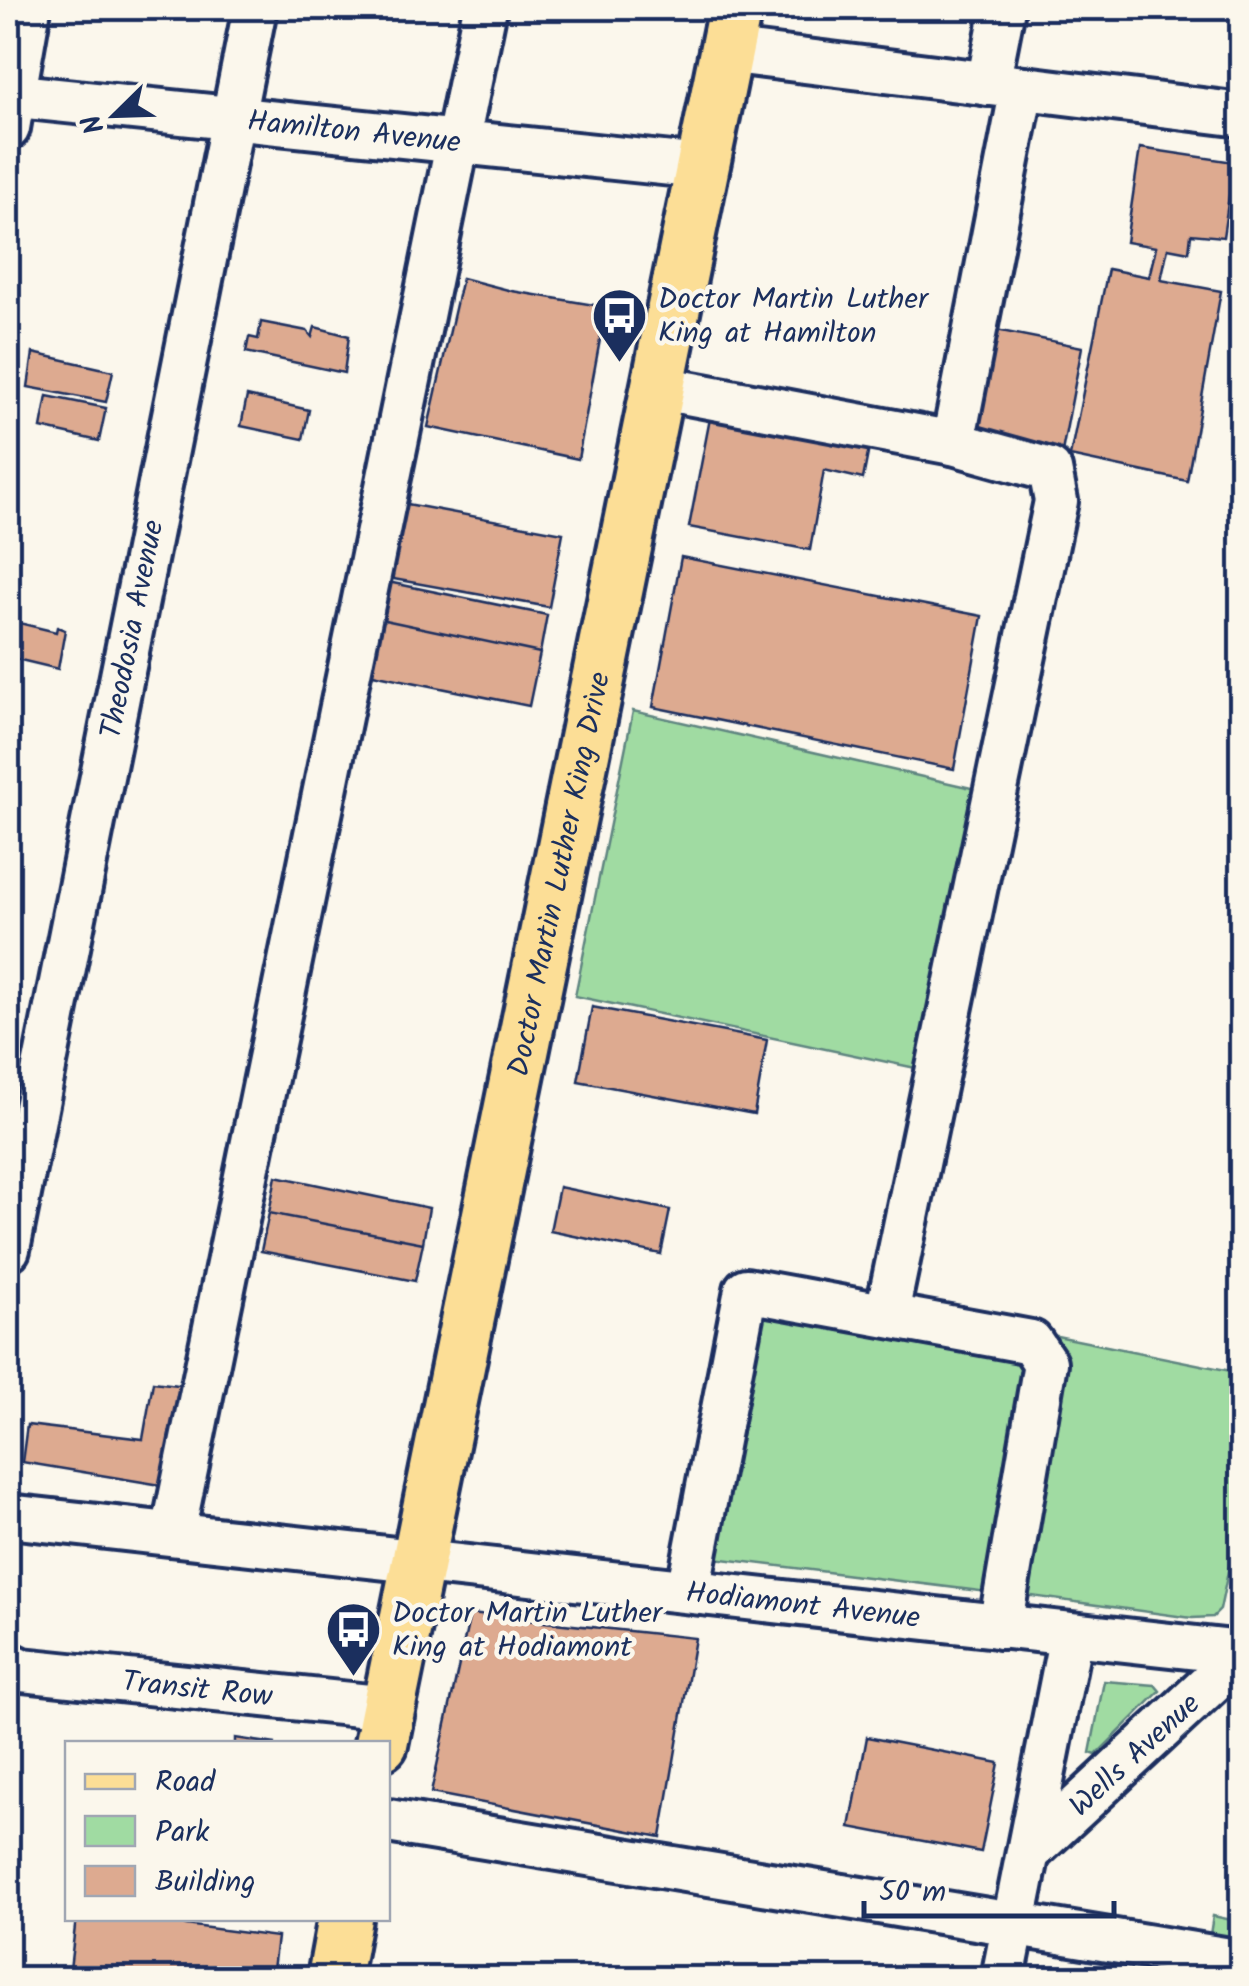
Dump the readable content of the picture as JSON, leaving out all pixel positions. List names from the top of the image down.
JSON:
{
  "streets": {
    "main road": ["Doctor Martin Luther King Drive"],
    "street": [
      "Hamilton Avenue",
      "Theodosia Avenue",
      "Hodiamont Avenue",
      "Transit Row",
      "Wells Avenue"
    ]
  },
  "crossings": [
    ["Hamilton Avenue", "Theodosia Avenue"],
    ["Hamilton Avenue", "Doctor Martin Luther King Drive"],
    ["Doctor Martin Luther King Drive", "Hodiamont Avenue"],
    ["Doctor Martin Luther King Drive", "Transit Row"],
    ["Hodiamont Avenue", "Wells Avenue"]
  ],
  "places": {
    "bus stop": ["Doctor Martin Luther King at Hamilton", "Doctor Martin Luther King at Hodiamont"]
  },
  "legend": ["Road", "Park", "Building"],
  "scale_bar": "50 m",
  "north": "bottom left"
}
